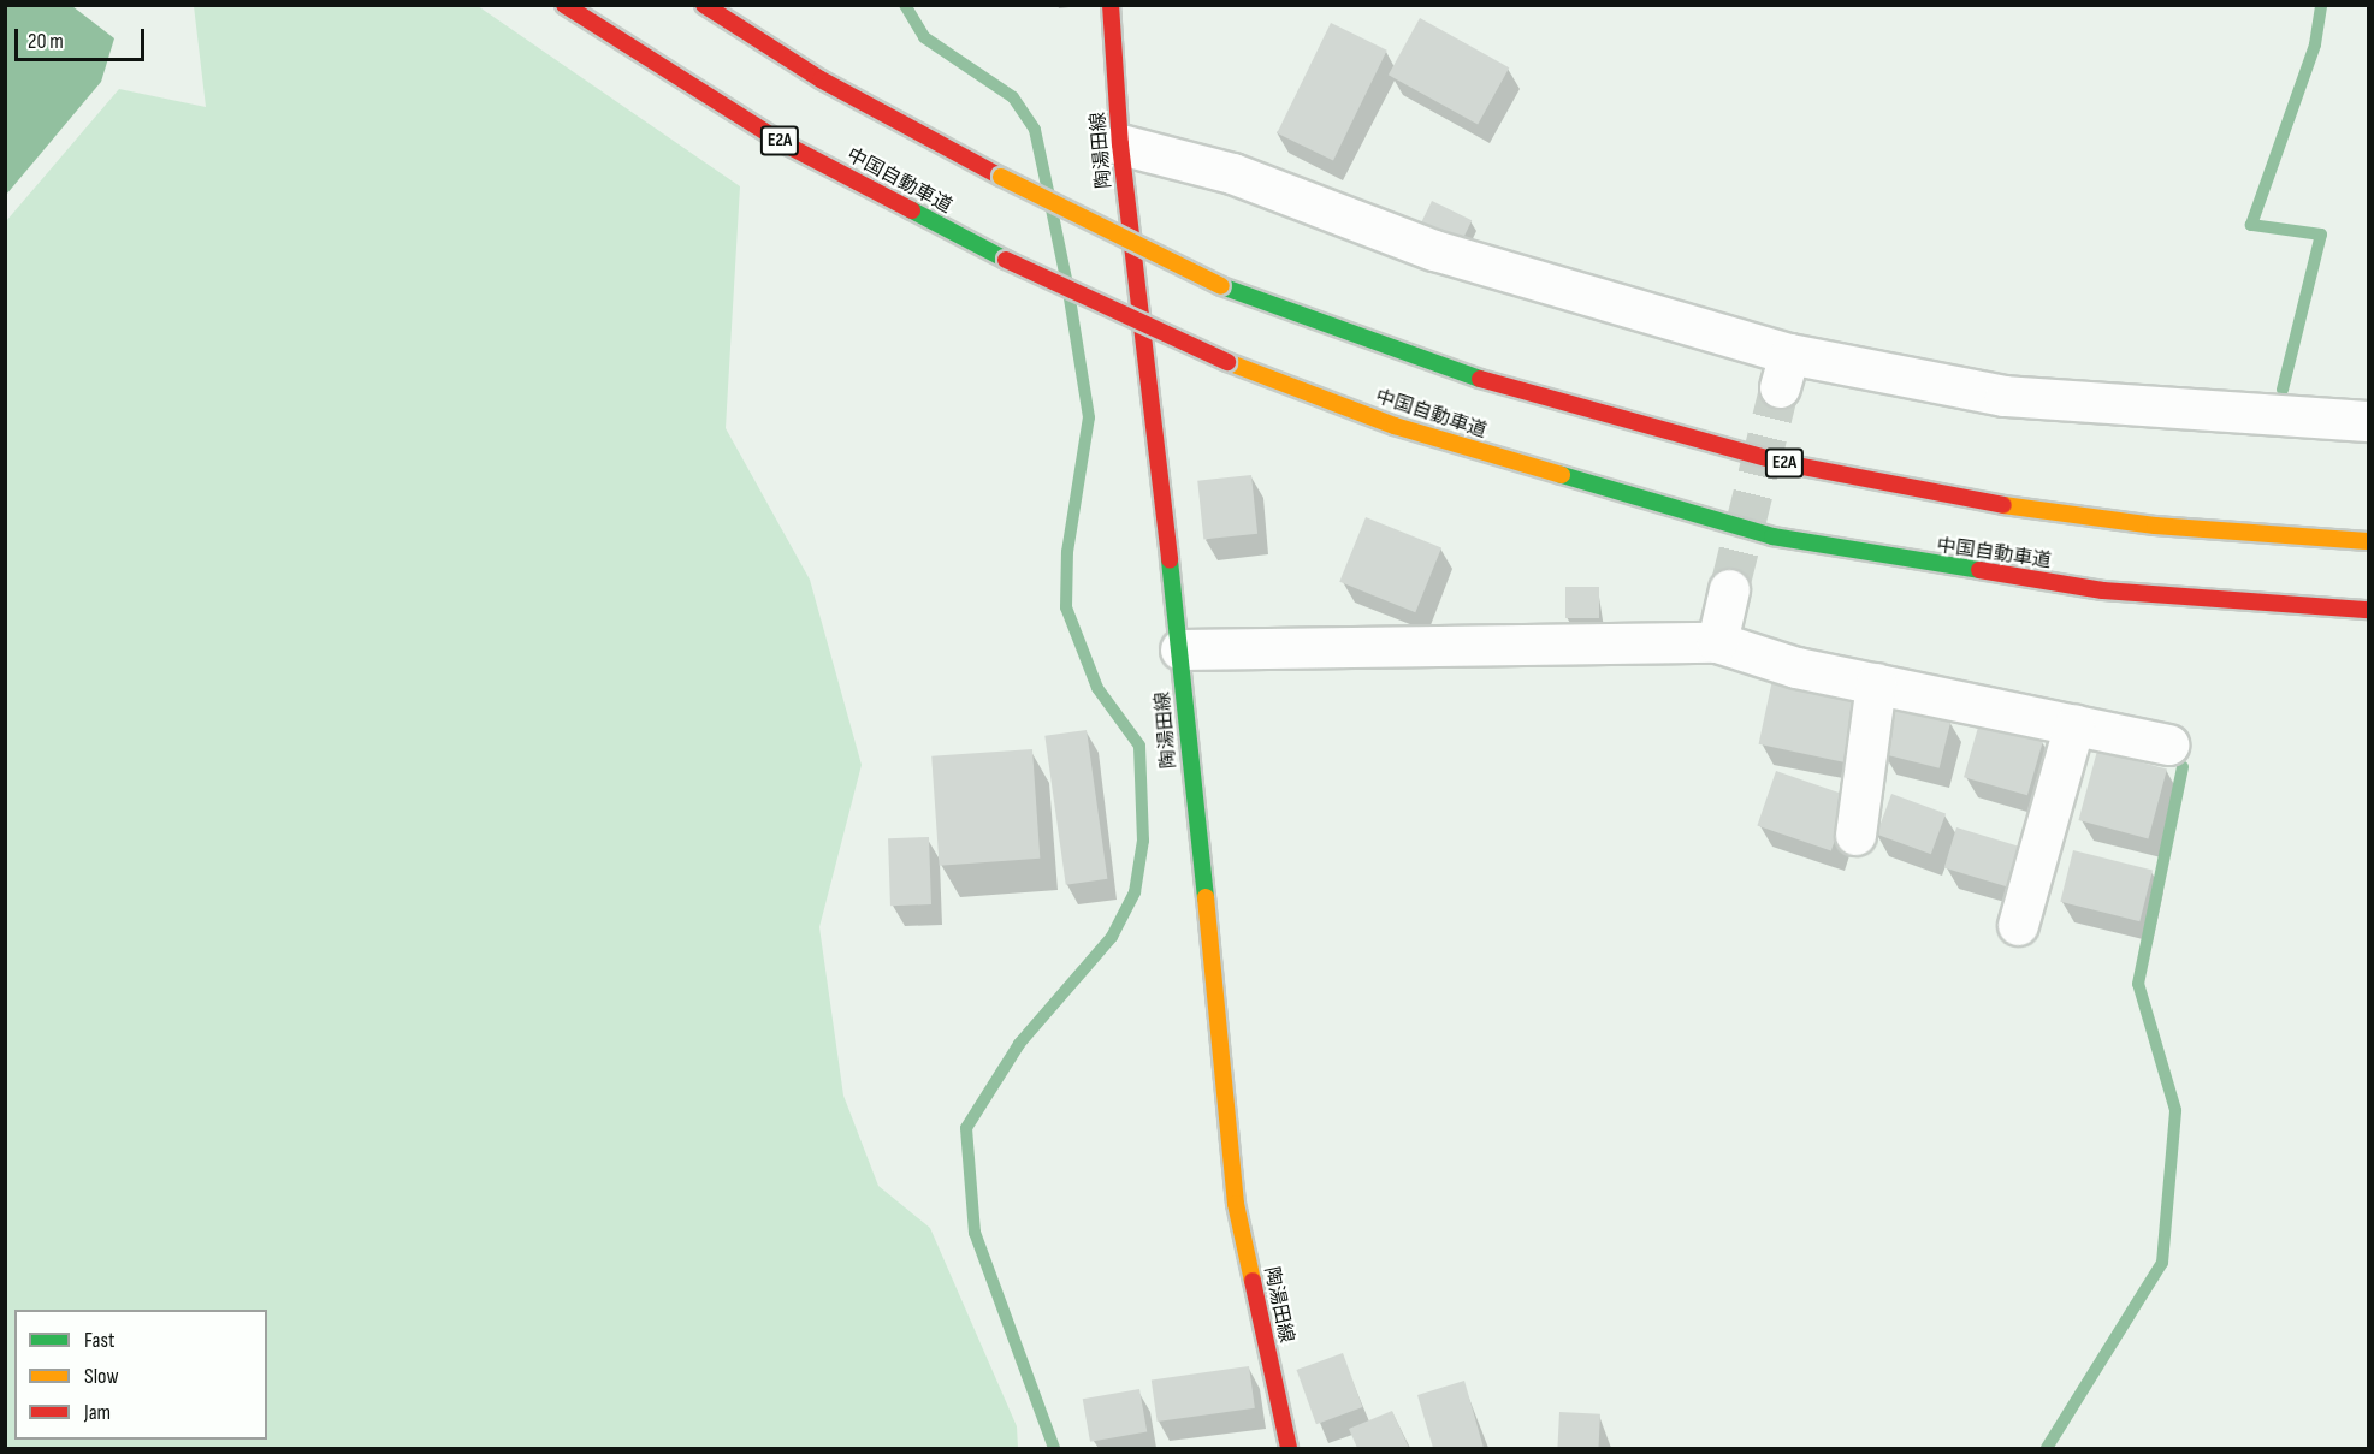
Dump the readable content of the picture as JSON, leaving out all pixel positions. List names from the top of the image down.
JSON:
{
  "streets": {
    "main road": ["E2A", "陶湯田線", "中国自動車道"]
  },
  "legend": ["Fast", "Slow", "Jam"],
  "scale_bar": "20 m"
}
